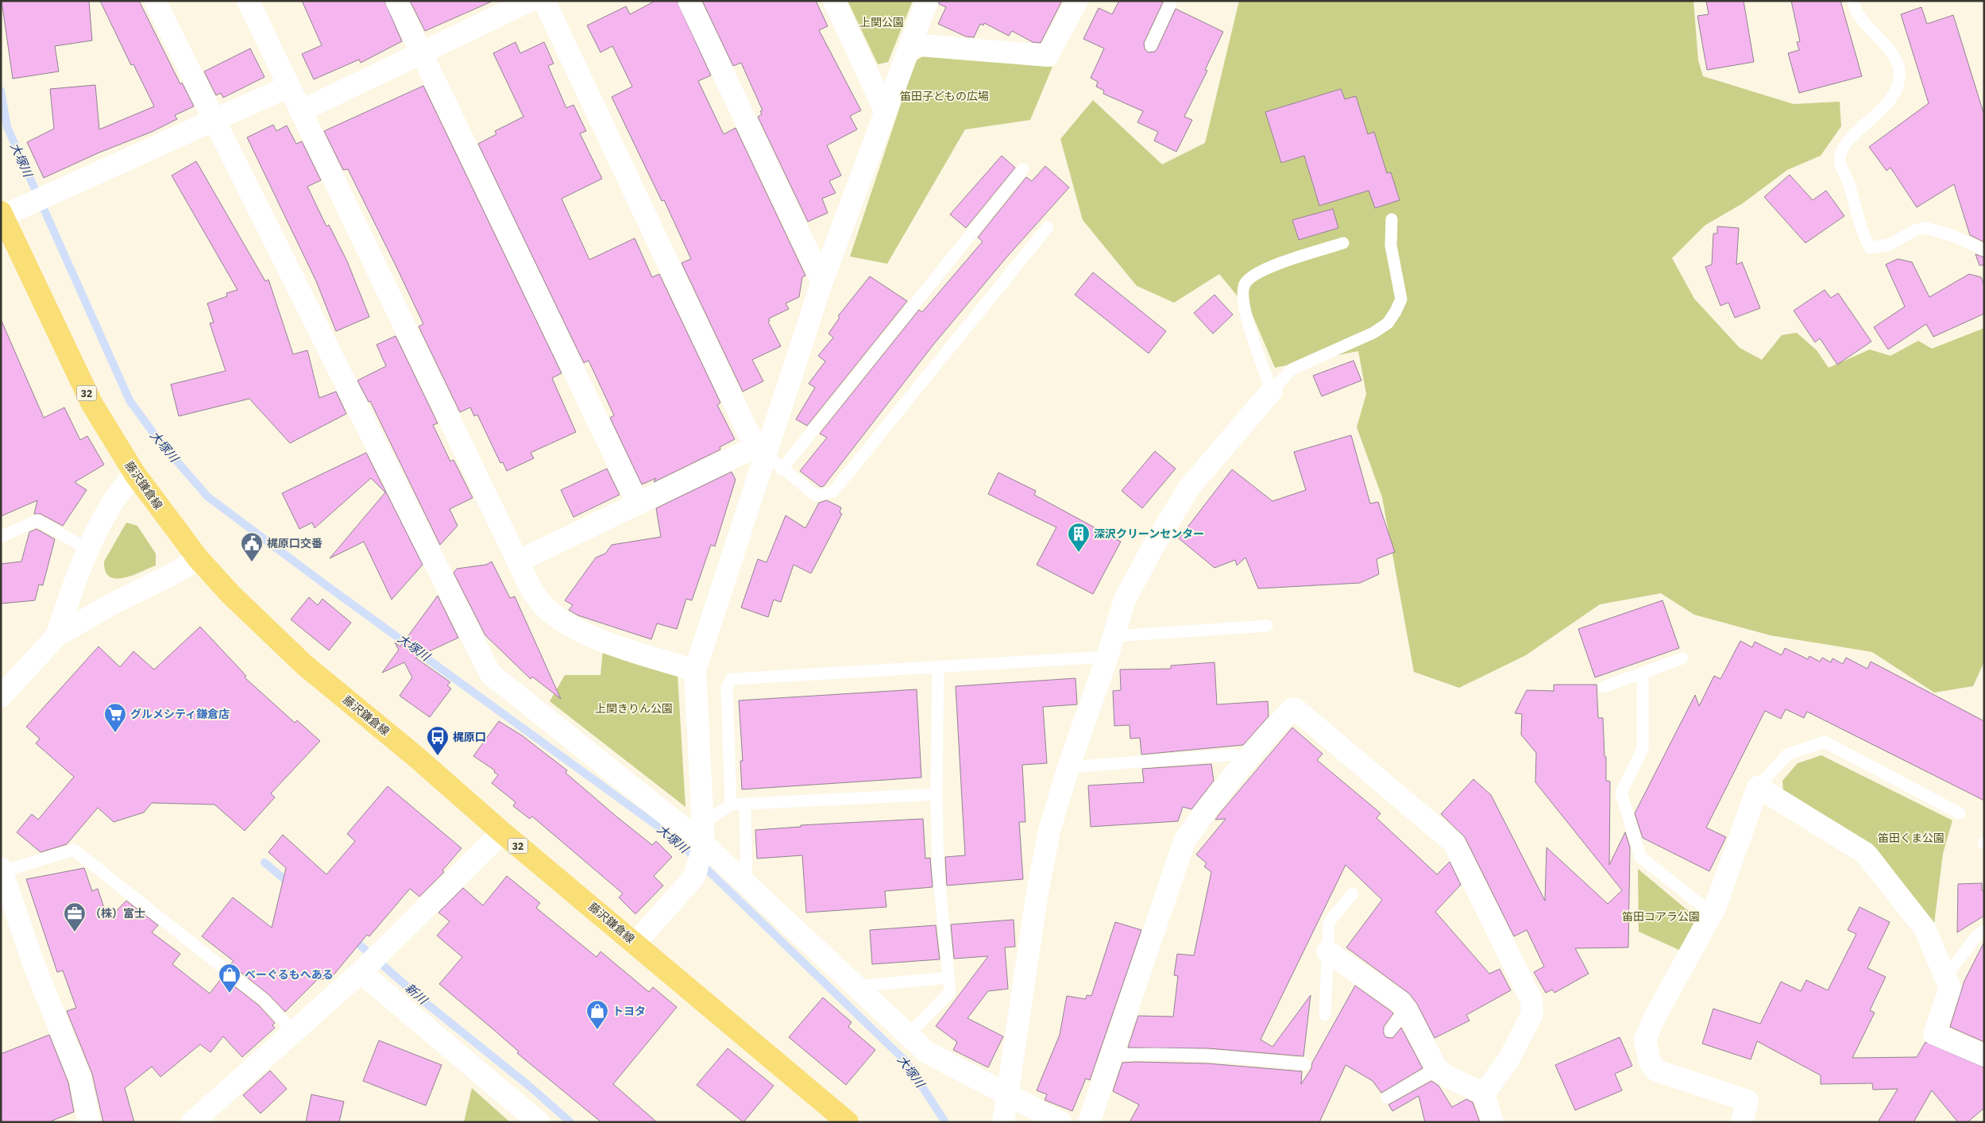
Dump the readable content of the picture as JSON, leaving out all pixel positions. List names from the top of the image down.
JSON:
{
  "streets": {
    "main road": ["32", "藤沢鎌倉線"]
  },
  "water": ["大塚川", "新川"],
  "parks": [
    "上関公園",
    "笛田子どもの広場",
    "上関きりん公園",
    "笛田くま公園",
    "笛田コアラ公園"
  ],
  "places": {
    "building": ["深沢クリーンセンター"],
    "public building": ["梶原口交番"],
    "supermarket": ["グルメシティ鎌倉店"],
    "bus stop": ["梶原口"],
    "office": ["（株）富士"],
    "shop": ["べーぐるもへある", "トヨタ"]
  }
}
